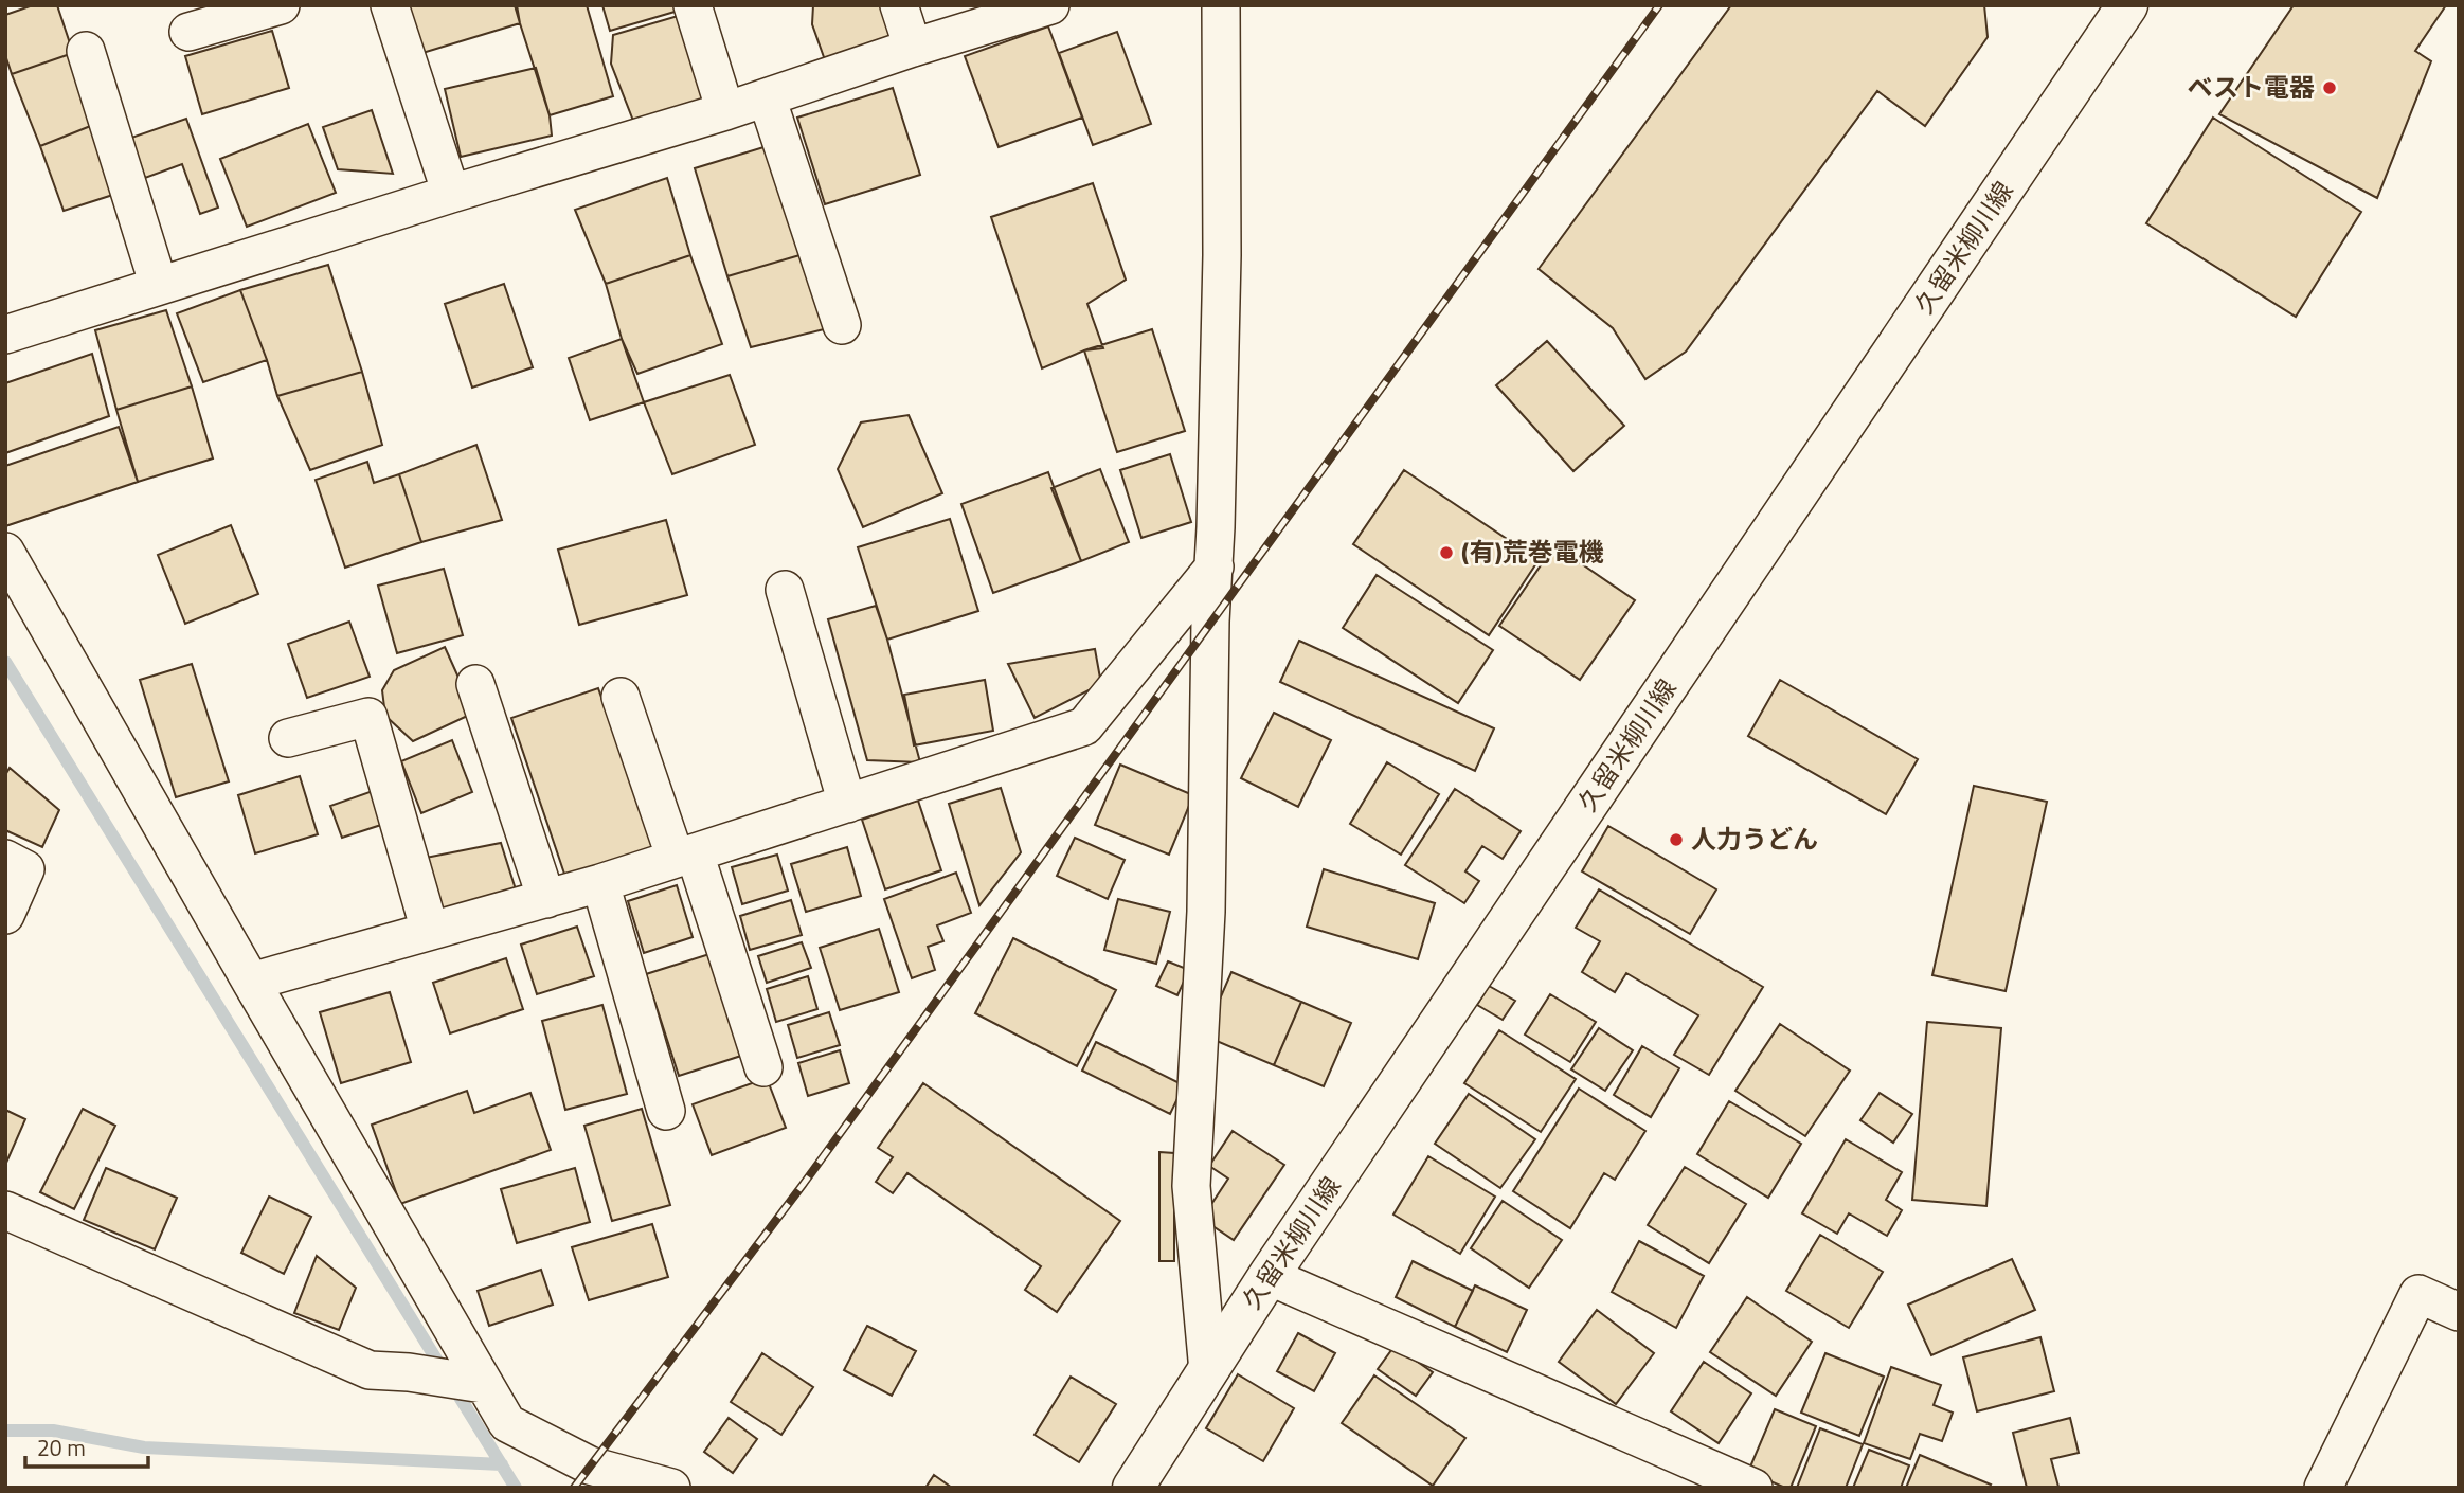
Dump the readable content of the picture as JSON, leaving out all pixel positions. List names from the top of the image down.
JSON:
{
  "streets": {
    "main road": ["久留米柳川線"]
  },
  "places": ["ベスト電器", "(有)荒巻電機", "人力うどん"],
  "scale_bar": "20 m"
}
